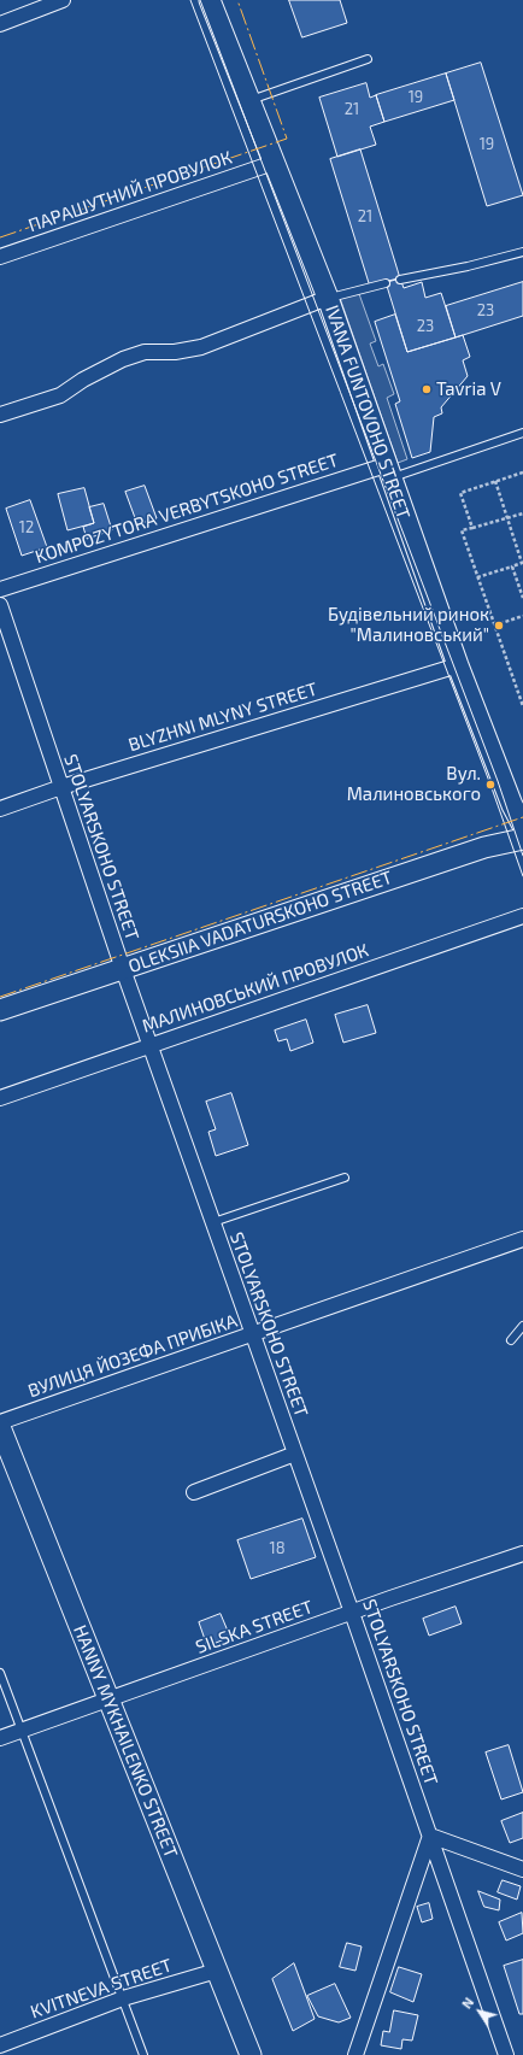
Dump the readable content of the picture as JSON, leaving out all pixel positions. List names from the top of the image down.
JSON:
{
  "streets": {
    "street": [
      "ПАРАШУТНИЙ ПРОВУЛОК",
      "IVANA FUNTOVOHO STREET",
      "KOMPOZYTORA VERBYTSKOHO STREET",
      "BLYZHNI MLYNY STREET",
      "STOLYARSKOHO STREET",
      "OLEKSIIA VADATURSKOHO STREET",
      "МАЛИНОВСЬКИЙ ПРОВУЛОК",
      "ВУЛИЦЯ ЙОЗЕФА ПРИБІКА",
      "SILSKA STREET",
      "HANNY MYKHAILENKO STREET",
      "KVITNEVA STREET"
    ]
  },
  "crossings": [
    ["ПАРАШУТНИЙ ПРОВУЛОК", "IVANA FUNTOVOHO STREET"],
    ["IVANA FUNTOVOHO STREET", "KOMPOZYTORA VERBYTSKOHO STREET"],
    ["IVANA FUNTOVOHO STREET", "BLYZHNI MLYNY STREET"],
    ["BLYZHNI MLYNY STREET", "STOLYARSKOHO STREET"],
    ["STOLYARSKOHO STREET", "OLEKSIIA VADATURSKOHO STREET"],
    ["STOLYARSKOHO STREET", "МАЛИНОВСЬКИЙ ПРОВУЛОК"],
    ["STOLYARSKOHO STREET", "ВУЛИЦЯ ЙОЗЕФА ПРИБІКА"],
    ["STOLYARSKOHO STREET", "SILSKA STREET"],
    ["SILSKA STREET", "HANNY MYKHAILENKO STREET"],
    ["HANNY MYKHAILENKO STREET", "KVITNEVA STREET"]
  ],
  "places": ["Tavria V", "Будівельний ринок \"Малиновський\"", "Вул. Малиновського"],
  "house_numbers": [
    "19",
    "21",
    "19",
    "21",
    "23",
    "23",
    "12",
    "18"
  ],
  "north": "top left"
}
